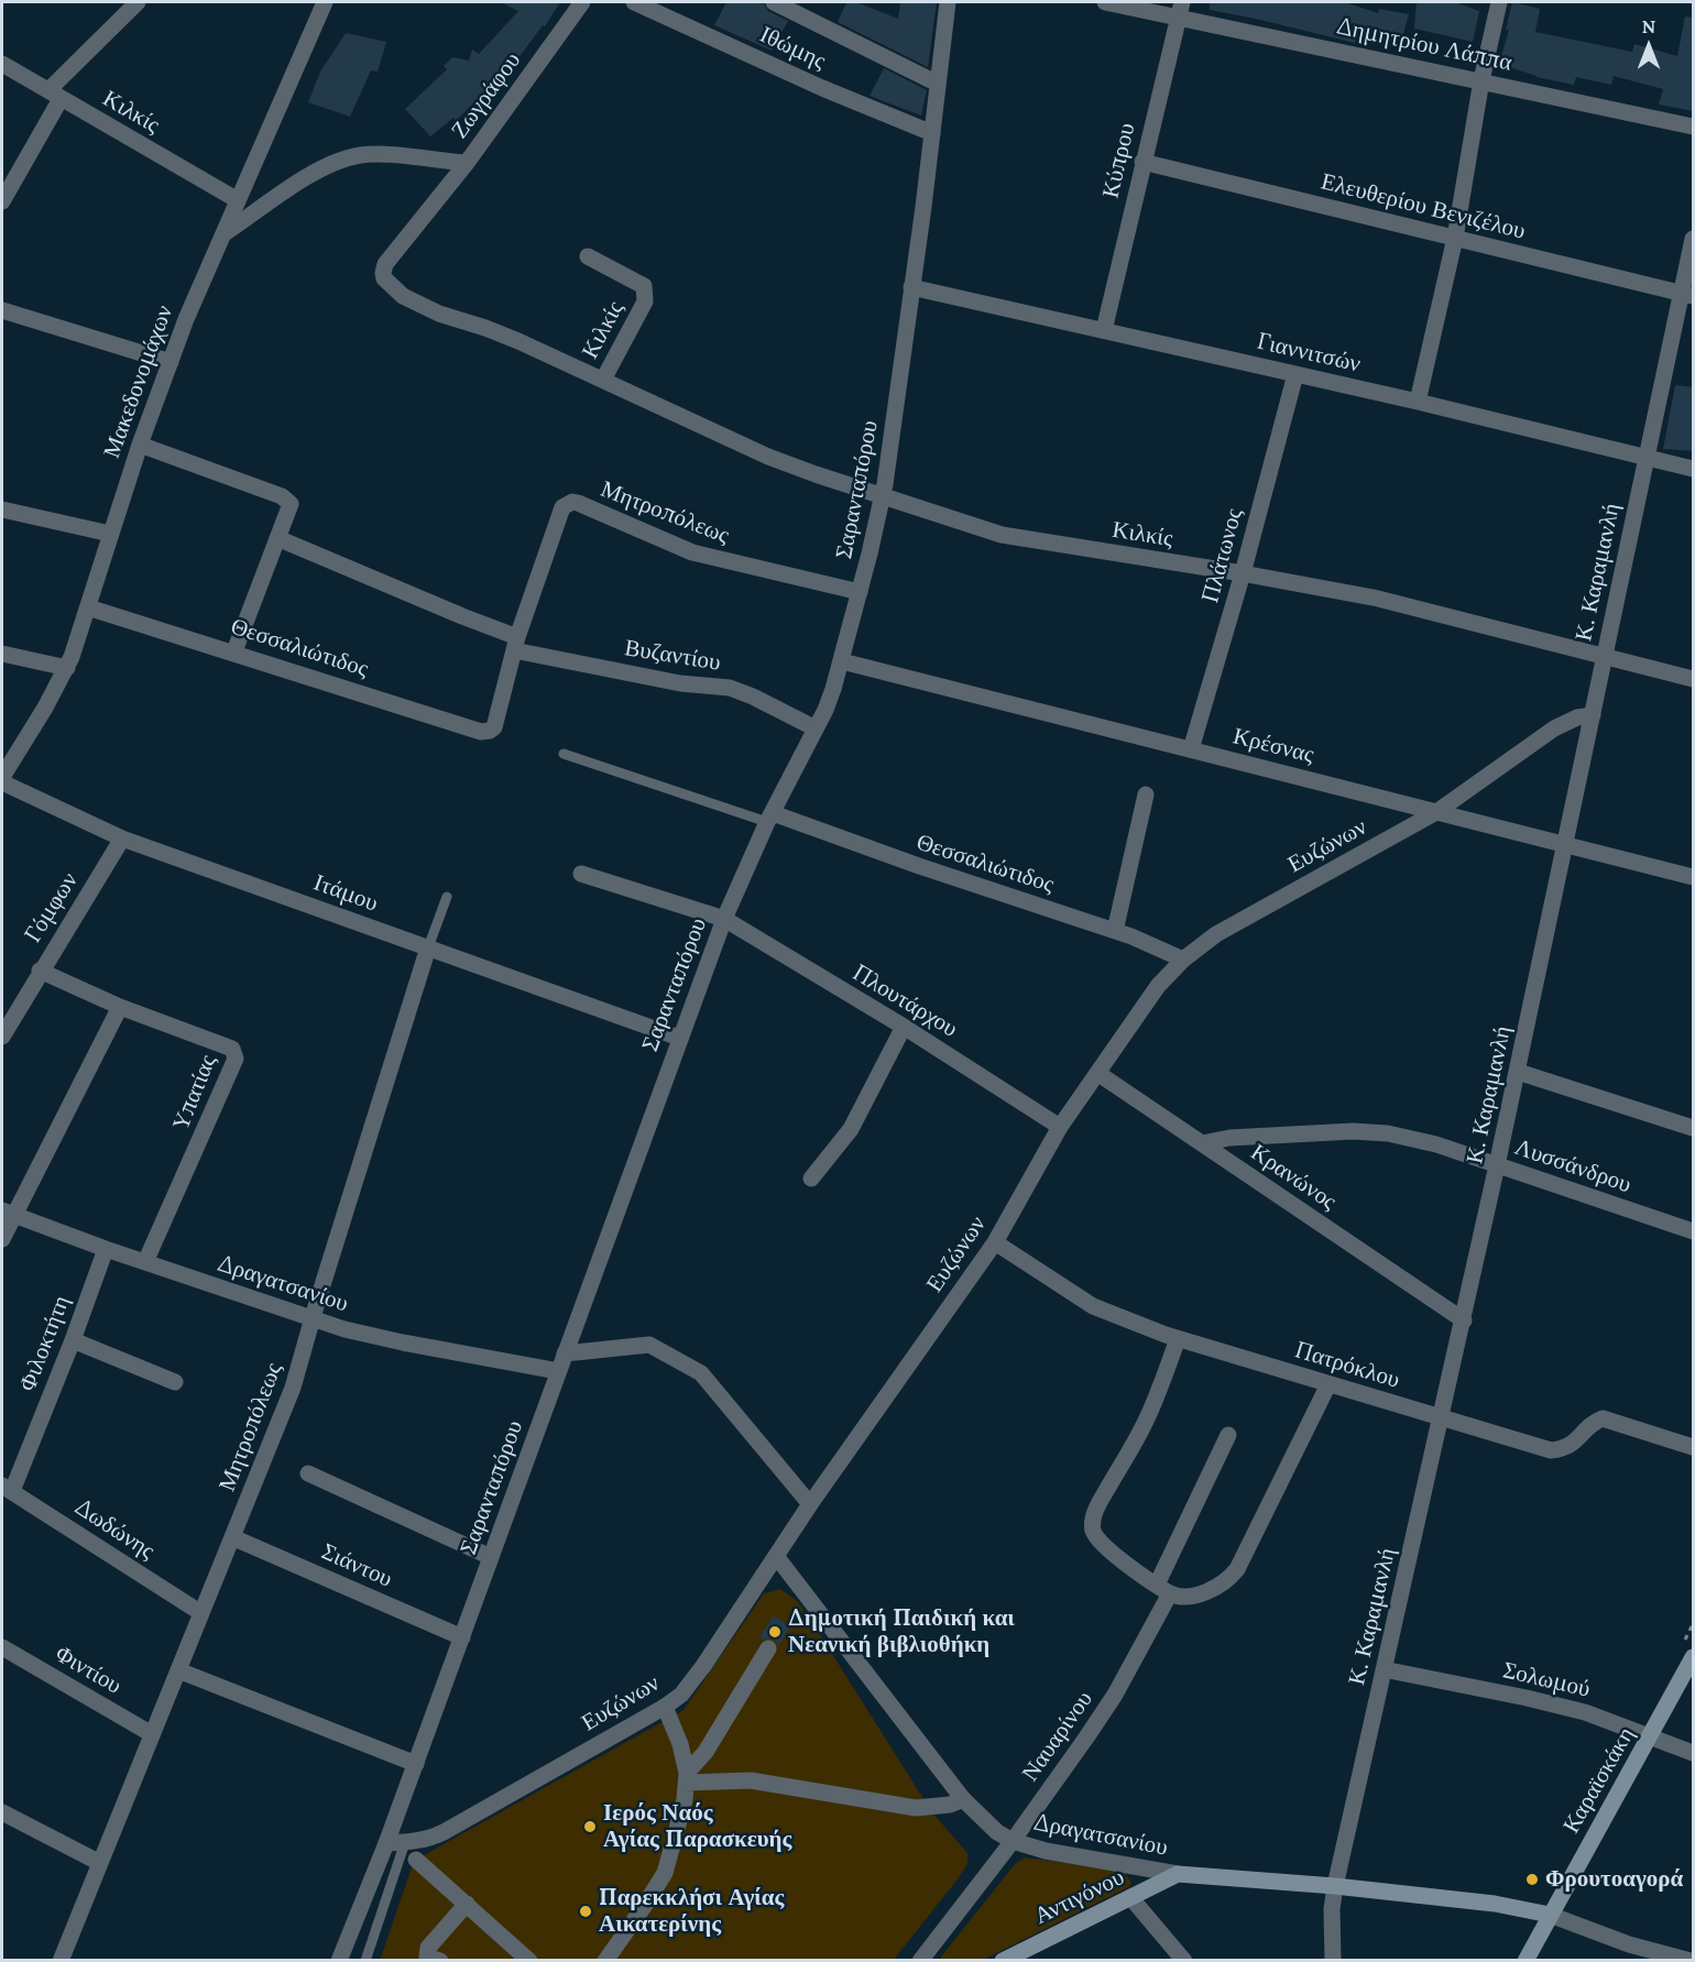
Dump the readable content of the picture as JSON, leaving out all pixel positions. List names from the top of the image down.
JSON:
{
  "streets": {
    "main road": ["Δραγατσανίου", "Καραϊσκάκη", "Αντιγόνου"],
    "street": [
      "Δημητρίου Λάππα",
      "Ιθώμης",
      "Ζωγράφου",
      "Κιλκίς",
      "Κύπρου",
      "Ελευθερίου Βενιζέλου",
      "Γιαννιτσών",
      "Μακεδονομάχων",
      "Σαρανταπόρου",
      "Μητροπόλεως",
      "Πλάτωνος",
      "Κ. Καραμανλή",
      "Θεσσαλιώτιδος",
      "Βυζαντίου",
      "Κρέσνας",
      "Ευζώνων",
      "Ιτάμου",
      "Γόμφων",
      "Πλουτάρχου",
      "Υπατίας",
      "Λυσσάνδρου",
      "Κρανώνος",
      "Φιλοκτήτη",
      "Πατρόκλου",
      "Δωδώνης",
      "Σιάντου",
      "Φιντίου",
      "Σολωμού",
      "Ναυαρίνου"
    ]
  },
  "crossings": [
    ["Δημητρίου Λάππα", "Κύπρου"],
    ["Ιθώμης", "Σαρανταπόρου"],
    ["Ζωγράφου", "Κιλκίς"],
    ["Ζωγράφου", "Μακεδονομάχων"],
    ["Κιλκίς", "Μακεδονομάχων"],
    ["Κιλκίς", "Σαρανταπόρου"],
    ["Κιλκίς", "Πλάτωνος"],
    ["Κιλκίς", "Κ. Καραμανλή"],
    ["Κύπρου", "Ελευθερίου Βενιζέλου"],
    ["Κύπρου", "Γιαννιτσών"],
    ["Ελευθερίου Βενιζέλου", "Κ. Καραμανλή"],
    ["Γιαννιτσών", "Σαρανταπόρου"],
    ["Γιαννιτσών", "Πλάτωνος"],
    ["Γιαννιτσών", "Κ. Καραμανλή"],
    ["Μακεδονομάχων", "Θεσσαλιώτιδος"],
    ["Σαρανταπόρου", "Μητροπόλεως"],
    ["Σαρανταπόρου", "Θεσσαλιώτιδος"],
    ["Σαρανταπόρου", "Βυζαντίου"],
    ["Σαρανταπόρου", "Κρέσνας"],
    ["Σαρανταπόρου", "Ευζώνων"],
    ["Σαρανταπόρου", "Ιτάμου"],
    ["Σαρανταπόρου", "Πλουτάρχου"],
    ["Σαρανταπόρου", "Δραγατσανίου"],
    ["Σαρανταπόρου", "Σιάντου"],
    ["Μητροπόλεως", "Θεσσαλιώτιδος"],
    ["Μητροπόλεως", "Βυζαντίου"],
    ["Μητροπόλεως", "Ιτάμου"],
    ["Μητροπόλεως", "Δραγατσανίου"],
    ["Μητροπόλεως", "Δωδώνης"],
    ["Μητροπόλεως", "Σιάντου"],
    ["Μητροπόλεως", "Φιντίου"],
    ["Πλάτωνος", "Κρέσνας"],
    ["Κ. Καραμανλή", "Κρέσνας"],
    ["Κ. Καραμανλή", "Ευζώνων"],
    ["Κ. Καραμανλή", "Λυσσάνδρου"],
    ["Κ. Καραμανλή", "Κρανώνος"],
    ["Κ. Καραμανλή", "Δραγατσανίου"],
    ["Κ. Καραμανλή", "Πατρόκλου"],
    ["Κ. Καραμανλή", "Σολωμού"],
    ["Θεσσαλιώτιδος", "Ευζώνων"],
    ["Κρέσνας", "Ευζώνων"],
    ["Ευζώνων", "Πλουτάρχου"],
    ["Ευζώνων", "Κρανώνος"],
    ["Ευζώνων", "Δραγατσανίου"],
    ["Ευζώνων", "Πατρόκλου"],
    ["Ιτάμου", "Γόμφων"],
    ["Γόμφων", "Υπατίας"],
    ["Υπατίας", "Δραγατσανίου"],
    ["Λυσσάνδρου", "Κρανώνος"],
    ["Δραγατσανίου", "Φιλοκτήτη"],
    ["Δραγατσανίου", "Ναυαρίνου"],
    ["Δραγατσανίου", "Καραϊσκάκη"],
    ["Δραγατσανίου", "Αντιγόνου"],
    ["Φιλοκτήτη", "Δωδώνης"],
    ["Σολωμού", "Καραϊσκάκη"]
  ],
  "places": [
    "Δημοτική Παιδική και Νεανική βιβλιοθήκη",
    "Ιερός Ναός Αγίας Παρασκευής",
    "Φρουτοαγορά",
    "Παρεκκλήσι Αγίας Αικατερίνης"
  ],
  "north": "top"
}
